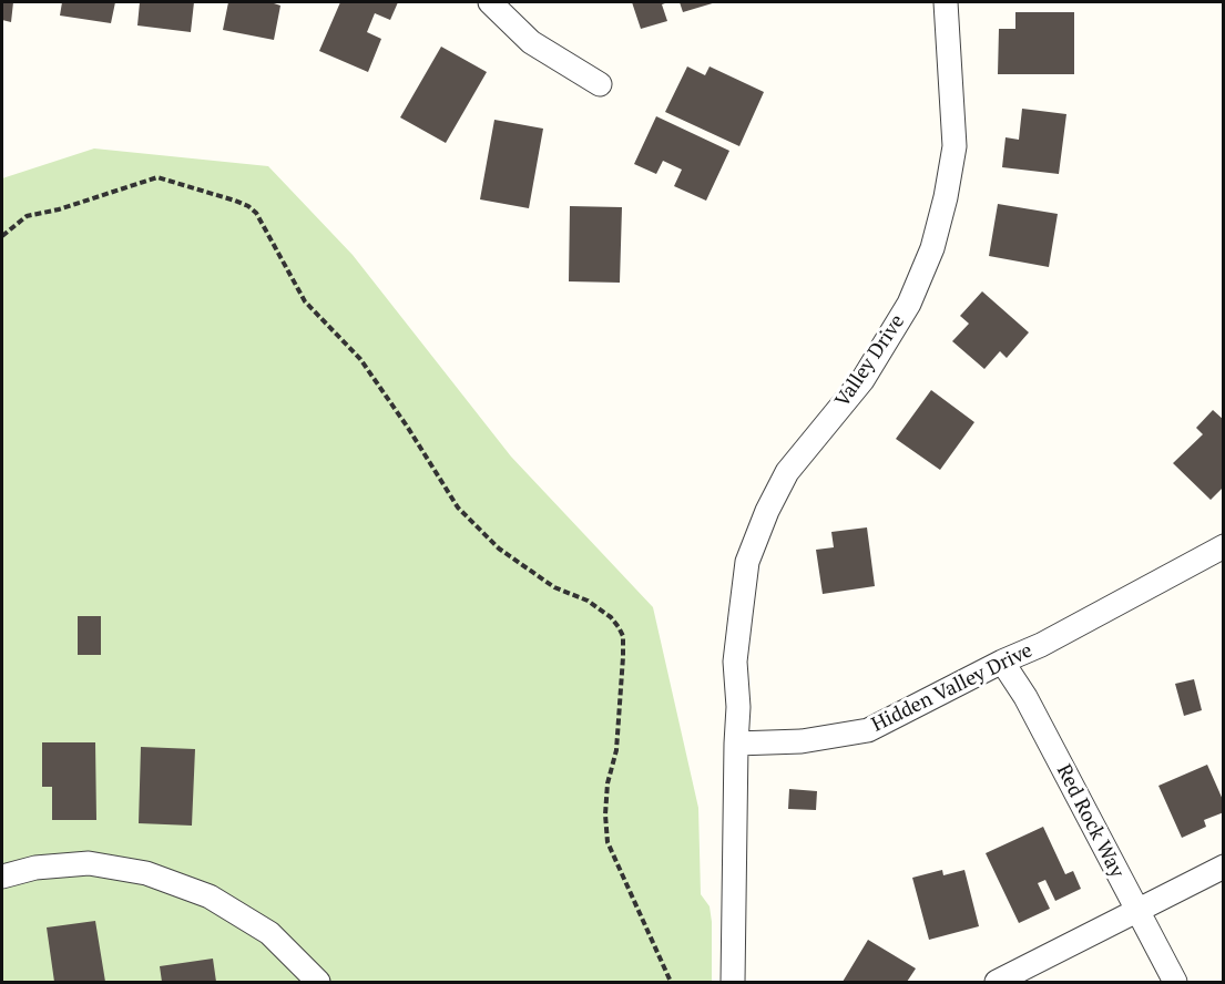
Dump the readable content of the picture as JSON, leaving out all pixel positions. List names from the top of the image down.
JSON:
{
  "streets": {
    "street": ["Valley Drive", "Hidden Valley Drive", "Red Rock Way"]
  },
  "crossings": [
    ["Valley Drive", "Hidden Valley Drive"],
    ["Hidden Valley Drive", "Red Rock Way"]
  ]
}
